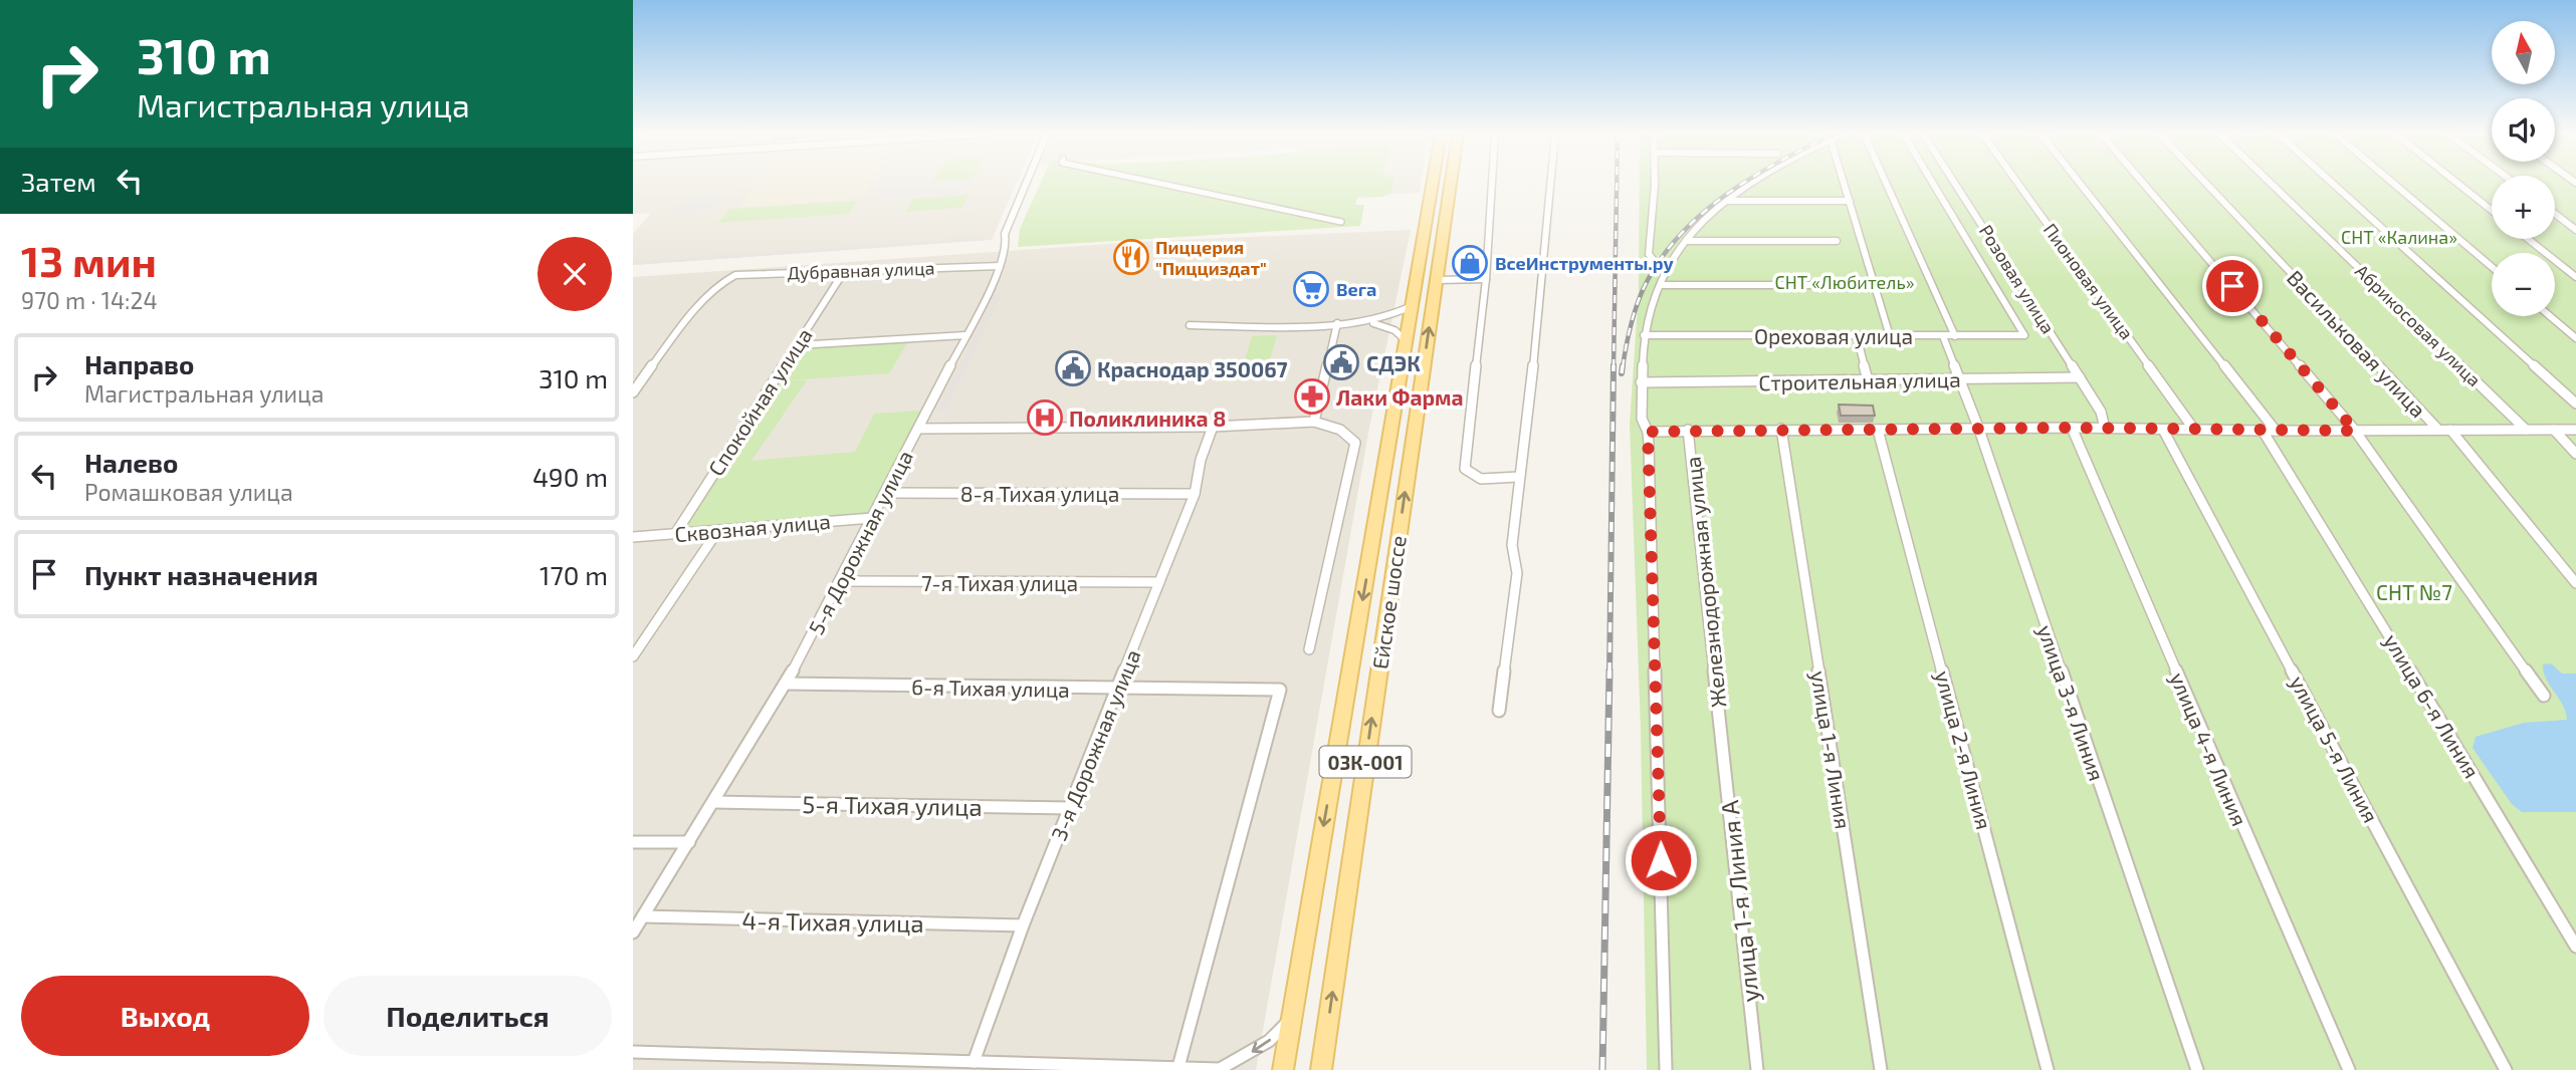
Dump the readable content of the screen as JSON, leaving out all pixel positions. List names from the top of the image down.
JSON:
{
  "streets": {
    "main road": ["Ейское шоссе", "03К-001"],
    "street": [
      "Дубравная улица",
      "Розовая улица",
      "Пионовая улица",
      "Абрикосовая улица",
      "Ореховая улица",
      "Васильковая улица",
      "Строительная улица",
      "Спокойная улица",
      "8-я Тихая улица",
      "Сквозная улица",
      "5-я Дорожная улица",
      "7-я Тихая улица",
      "Железнодорожная улица",
      "6-я Тихая улица",
      "улица 3-я Линия",
      "улица 6-я Линия",
      "3-я Дорожная улица",
      "улица 4-я Линия",
      "улица 5-я Линия",
      "улица 1-я Линия",
      "улица 2-я Линия",
      "5-я Тихая улица",
      "улица 1-я Линия А",
      "4-я Тихая улица"
    ]
  },
  "crossings": [
    ["Дубравная улица", "Спокойная улица"],
    ["Дубравная улица", "5-я Дорожная улица"],
    ["Розовая улица", "Строительная улица"],
    ["Ореховая улица", "улица 3-я Линия"],
    ["Строительная улица", "улица 3-я Линия"],
    ["Спокойная улица", "Сквозная улица"],
    ["8-я Тихая улица", "5-я Дорожная улица"],
    ["8-я Тихая улица", "3-я Дорожная улица"],
    ["Сквозная улица", "5-я Дорожная улица"],
    ["5-я Дорожная улица", "7-я Тихая улица"],
    ["5-я Дорожная улица", "6-я Тихая улица"],
    ["5-я Дорожная улица", "5-я Тихая улица"],
    ["5-я Дорожная улица", "4-я Тихая улица"],
    ["7-я Тихая улица", "3-я Дорожная улица"],
    ["Железнодорожная улица", "улица 1-я Линия А"],
    ["Ейское шоссе", "03К-001"],
    ["6-я Тихая улица", "3-я Дорожная улица"],
    ["3-я Дорожная улица", "5-я Тихая улица"],
    ["3-я Дорожная улица", "4-я Тихая улица"]
  ],
  "parks": ["СНТ «Калина»", "СНТ «Любитель»", "СНТ №7"],
  "places": {
    "restaurant": ["Пиццерия \"Пицциздат\""],
    "shop": ["ВсеИнструменты.ру"],
    "supermarket": ["Вега"],
    "public building": ["СДЭК", "Краснодар 350067"],
    "pharmacy": ["Лаки Фарма"],
    "hospital": ["Поликлиника 8"]
  },
  "north": "top",
  "page": {
    "turn": ["310 m", "Магистральная улица"],
    "map_buttons": ["+", "−"],
    "then": "Затем",
    "heading": ["13 мин", "970 m · 14:24"],
    "list": [
      {
        "name": "Направо",
        "note": "Магистральная улица",
        "value": "310 m"
      },
      {
        "name": "Налево",
        "note": "Ромашковая улица",
        "value": "490 m"
      },
      {
        "name": "Пункт назначения",
        "value": "170 m"
      }
    ],
    "buttons": ["Выход", "Поделиться"]
  }
}
